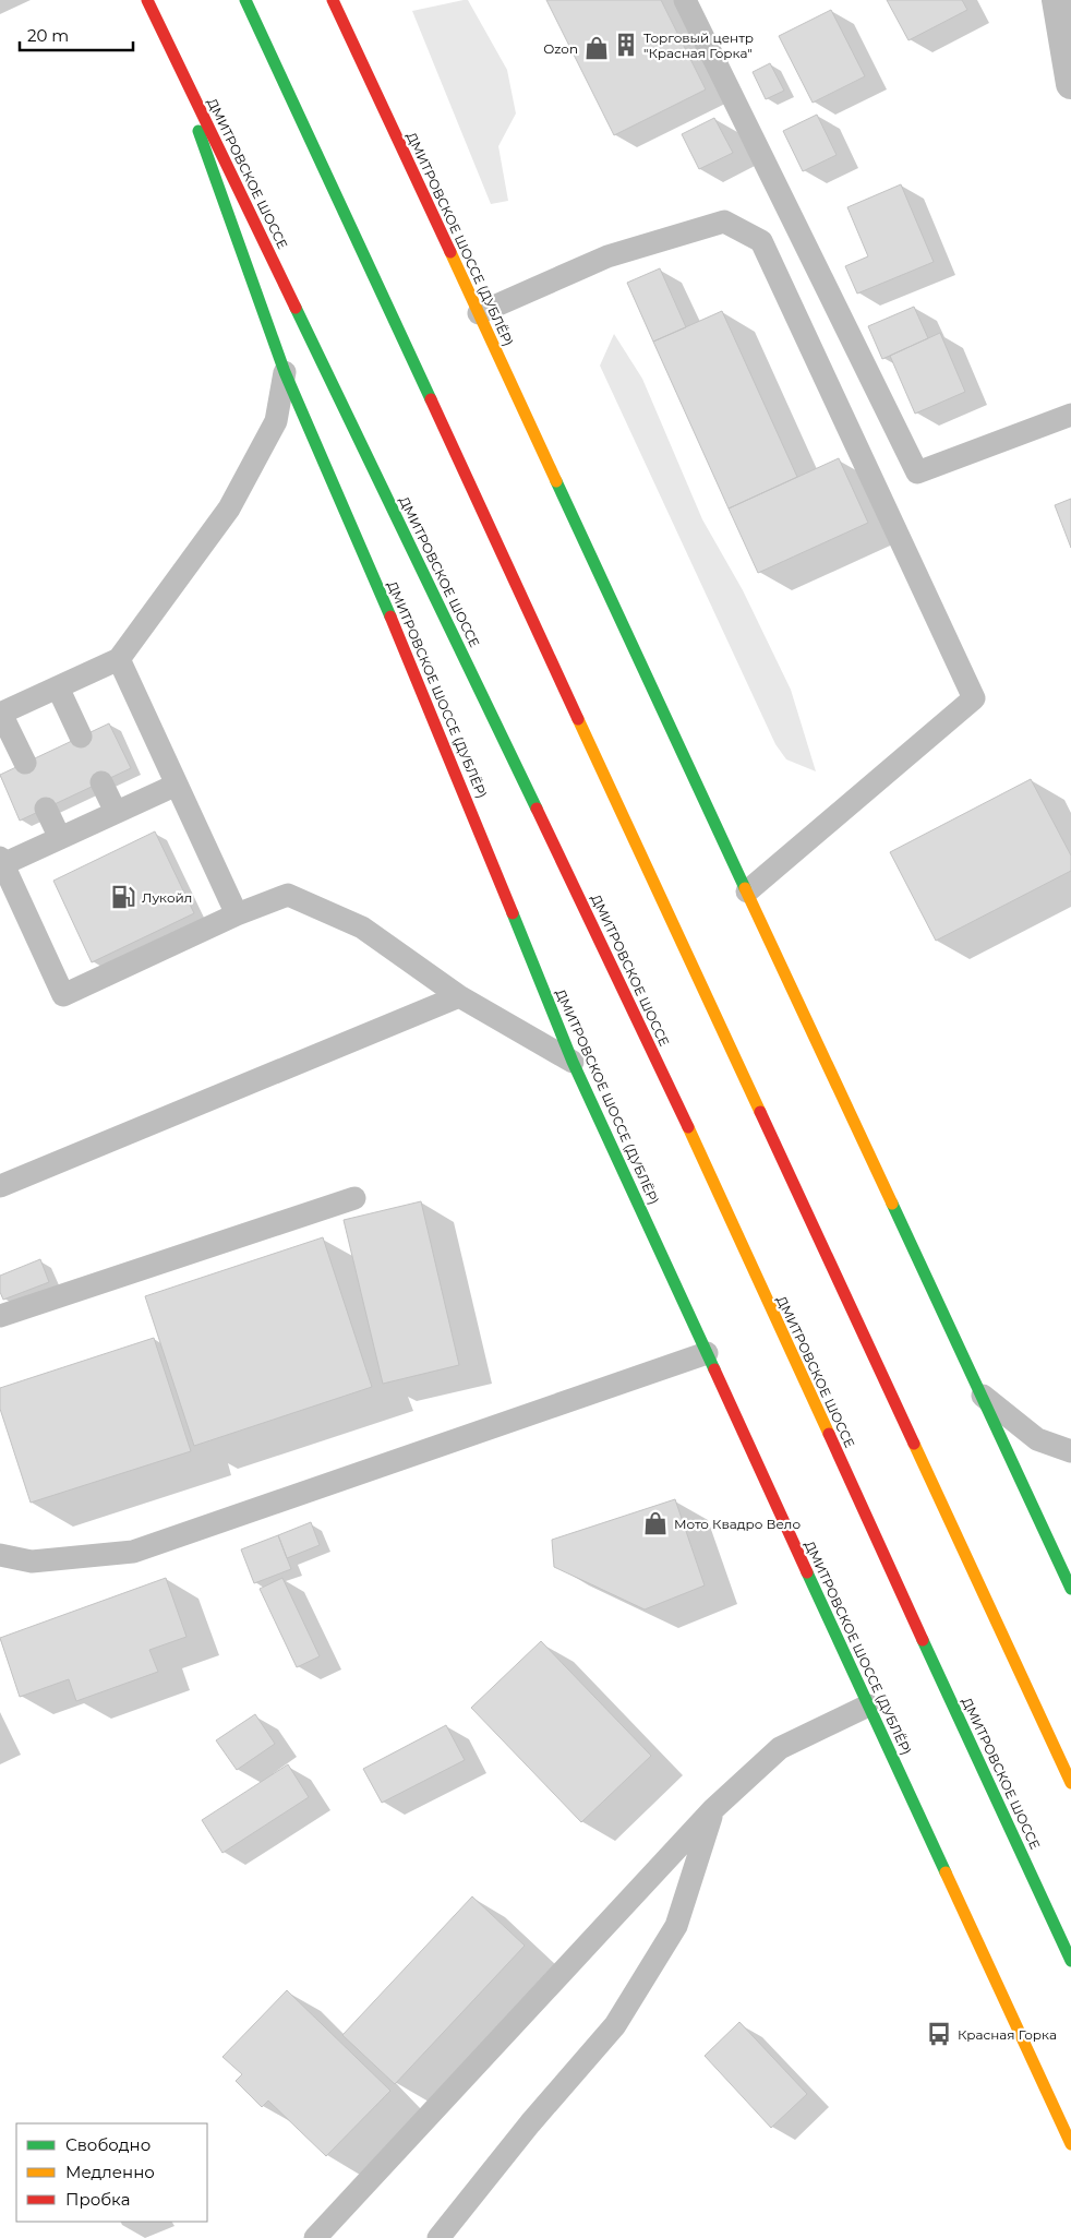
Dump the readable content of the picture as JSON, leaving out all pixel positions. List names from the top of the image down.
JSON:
{
  "streets": {
    "main road": ["ДМИТРОВСКОЕ ШОССЕ", "ДМИТРОВСКОЕ ШОССЕ (ДУБЛЁР)"]
  },
  "crossings": [
    ["ДМИТРОВСКОЕ ШОССЕ", "ДМИТРОВСКОЕ ШОССЕ (ДУБЛЁР)"]
  ],
  "places": {
    "building": ["Торговый центр \"Красная Горка\""],
    "shop": ["Ozon", "Мото Квадро Вело"],
    "fuel station": ["Лукойл"],
    "bus stop": ["Красная Горка"]
  },
  "legend": ["Свободно", "Медленно", "Пробка"],
  "scale_bar": "20 m"
}
